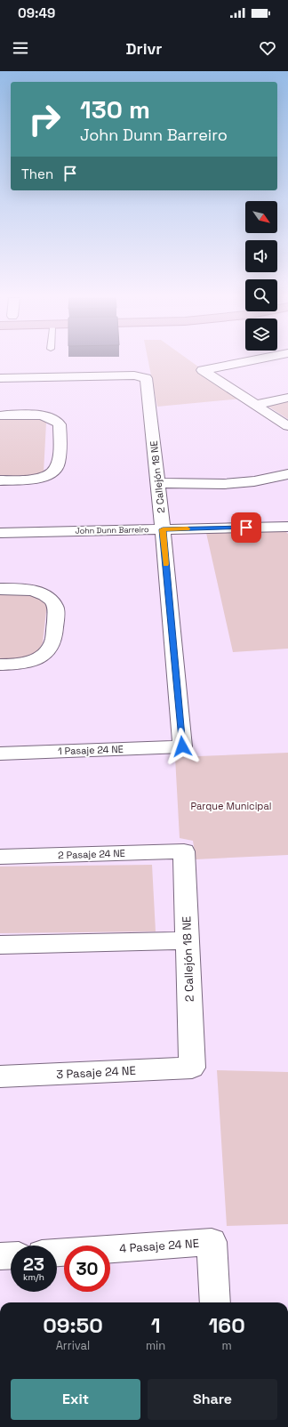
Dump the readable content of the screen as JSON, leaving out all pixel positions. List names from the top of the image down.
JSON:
{
  "streets": {
    "street": [
      "2 Callejón 18 NE",
      "John Dunn Barreiro",
      "1 Pasaje 24 NE",
      "2 Pasaje 24 NE",
      "3 Pasaje 24 NE",
      "4 Pasaje 24 NE"
    ]
  },
  "crossings": [
    ["2 Callejón 18 NE", "John Dunn Barreiro"],
    ["2 Callejón 18 NE", "1 Pasaje 24 NE"],
    ["2 Callejón 18 NE", "2 Pasaje 24 NE"],
    ["2 Callejón 18 NE", "3 Pasaje 24 NE"]
  ],
  "parks": ["Parque Municipal"],
  "north": "bottom right",
  "page": {
    "status": "09:49",
    "header": "Drivr",
    "turn": ["130 m", "John Dunn Barreiro"],
    "then": "Then",
    "speed": "23 km/h",
    "limit": "30",
    "eta": [
      "09:50",
      "Arrival",
      "1",
      "min",
      "160",
      "m"
    ],
    "buttons": ["Exit", "Share"]
  }
}
